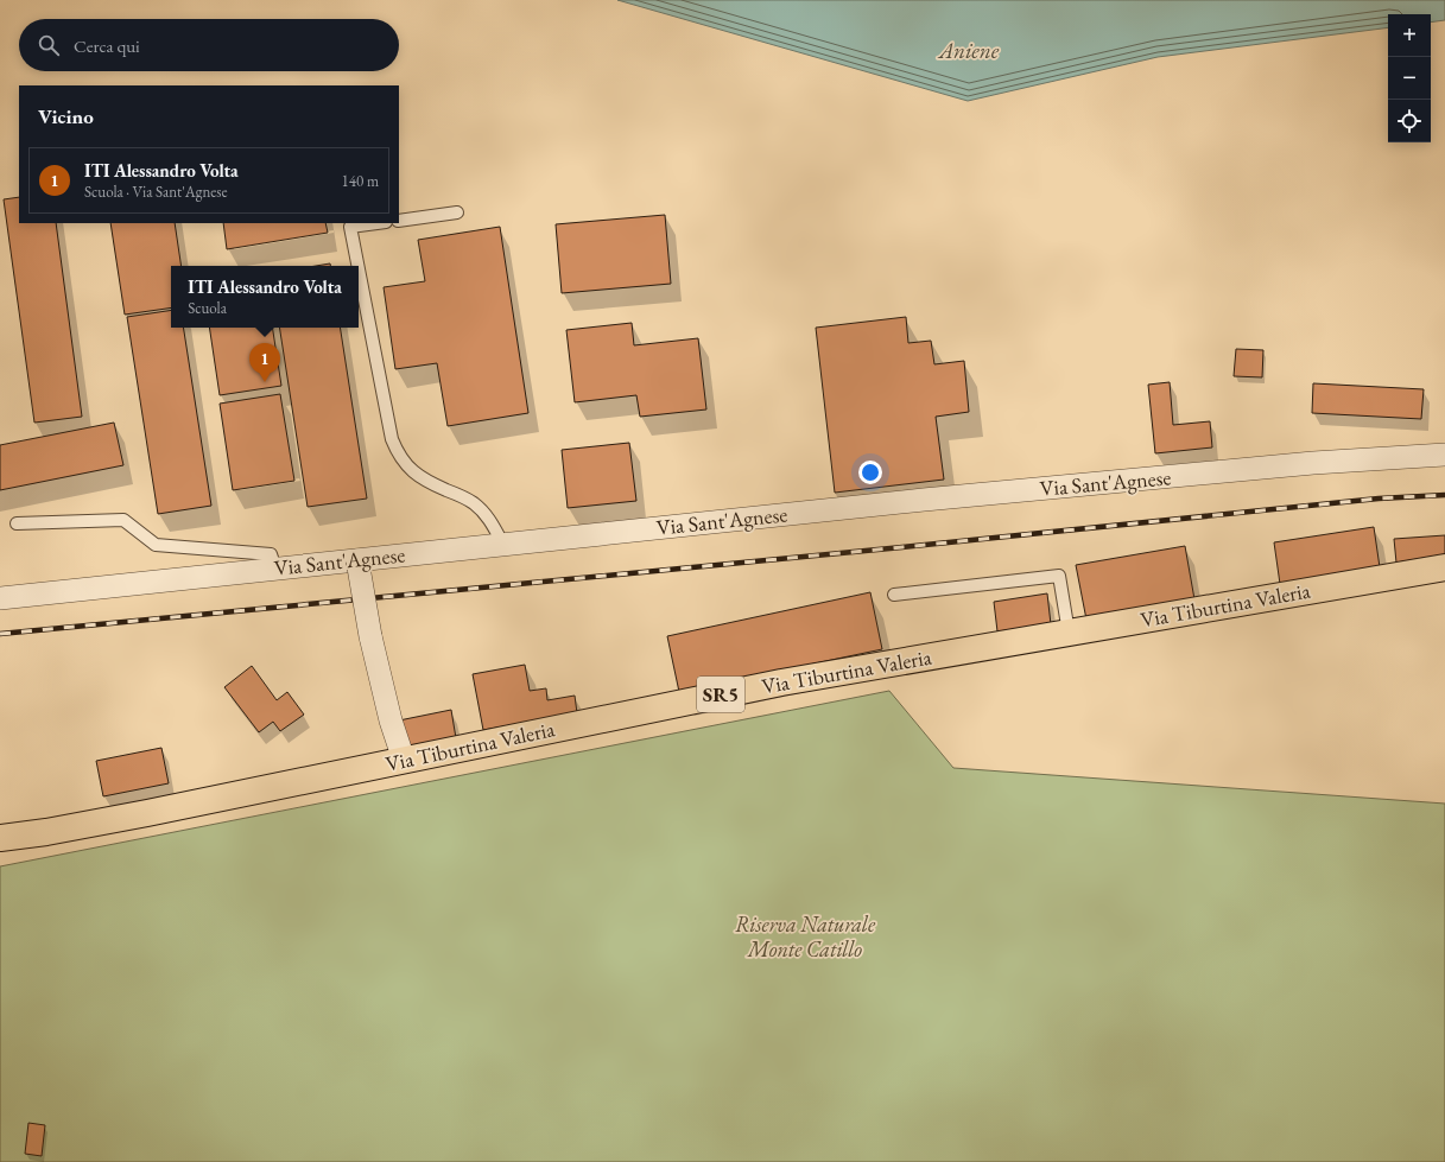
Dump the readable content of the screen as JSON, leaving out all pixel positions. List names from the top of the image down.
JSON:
{
  "streets": {
    "main road": ["Via Tiburtina Valeria", "SR5"],
    "street": ["Via Sant'Agnese"]
  },
  "water": ["Aniene"],
  "parks": ["Riserva Naturale Monte Catillo"],
  "page": {
    "map_buttons": ["+", "−"],
    "search": "Cerca qui",
    "heading": "Vicino",
    "list": [
      {
        "mark": "1",
        "name": "ITI Alessandro Volta",
        "note": "Scuola · Via Sant'Agnese",
        "value": "140 m"
      }
    ],
    "popup": ["ITI Alessandro Volta", "Scuola"],
    "pins": "1"
  }
}
